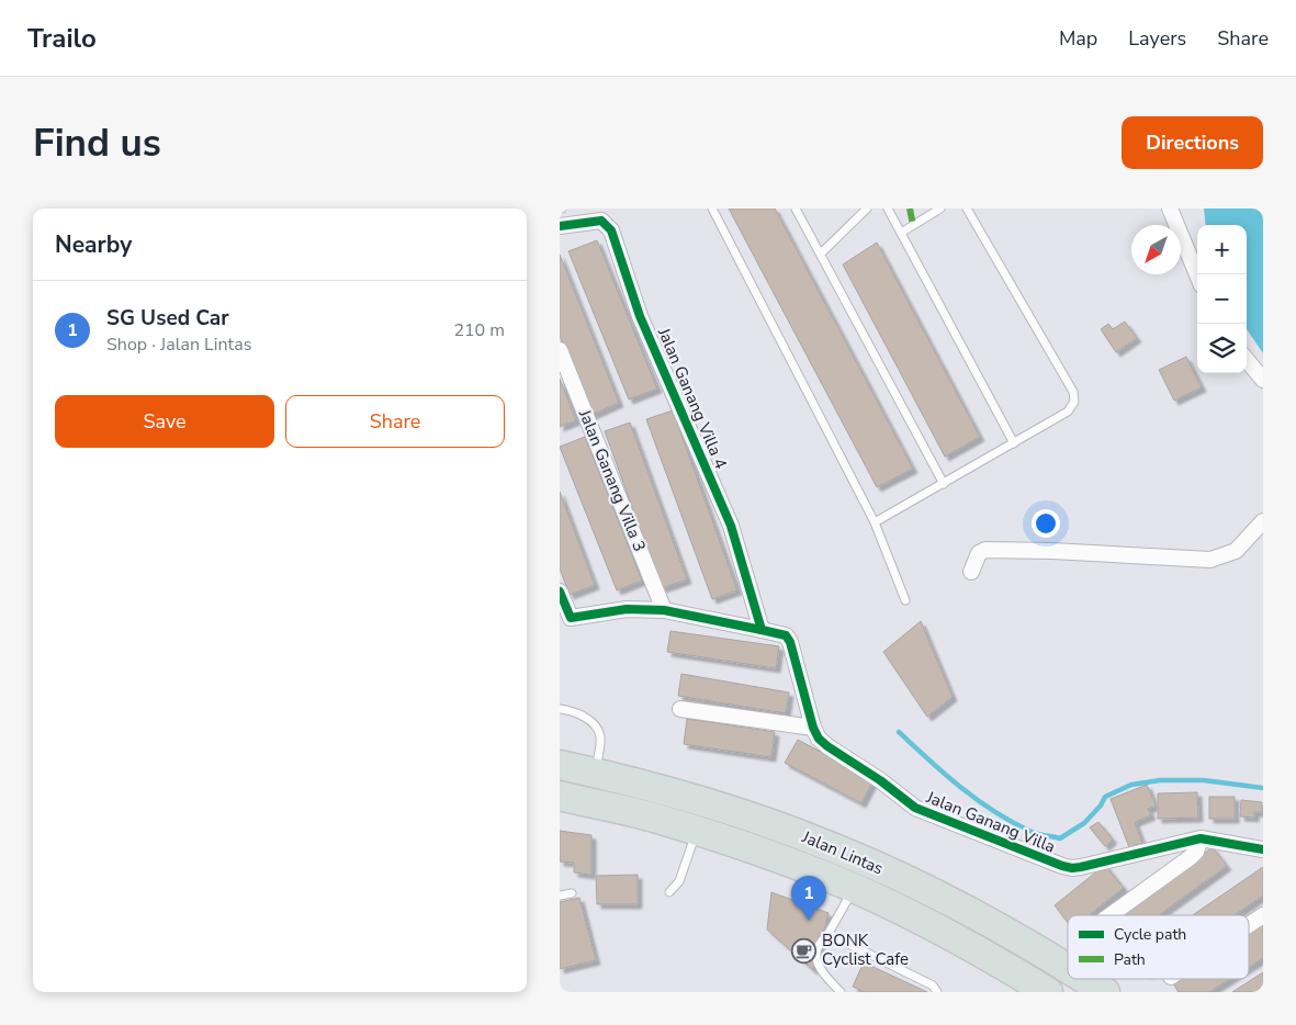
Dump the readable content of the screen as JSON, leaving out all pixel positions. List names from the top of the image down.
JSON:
{
  "streets": {
    "highway": ["Jalan Lintas"],
    "street": ["Jalan Ganang Villa 4", "Jalan Ganang Villa 3", "Jalan Ganang Villa"]
  },
  "crossings": [
    ["Jalan Ganang Villa 4", "Jalan Ganang Villa"],
    ["Jalan Ganang Villa 3", "Jalan Ganang Villa"]
  ],
  "places": {
    "cafe": ["BONK Cyclist Cafe"]
  },
  "legend": ["Cycle path", "Path"],
  "north": "bottom left",
  "page": {
    "header": "Trailo",
    "nav": ["Map", "Layers", "Share"],
    "buttons": [
      "Directions",
      ["Save", "Share"]
    ],
    "title": "Find us",
    "heading": "Nearby",
    "map_buttons": ["+", "−"],
    "list": [
      {
        "mark": "1",
        "name": "SG Used Car",
        "note": "Shop · Jalan Lintas",
        "value": "210 m"
      }
    ],
    "pins": "1"
  }
}
